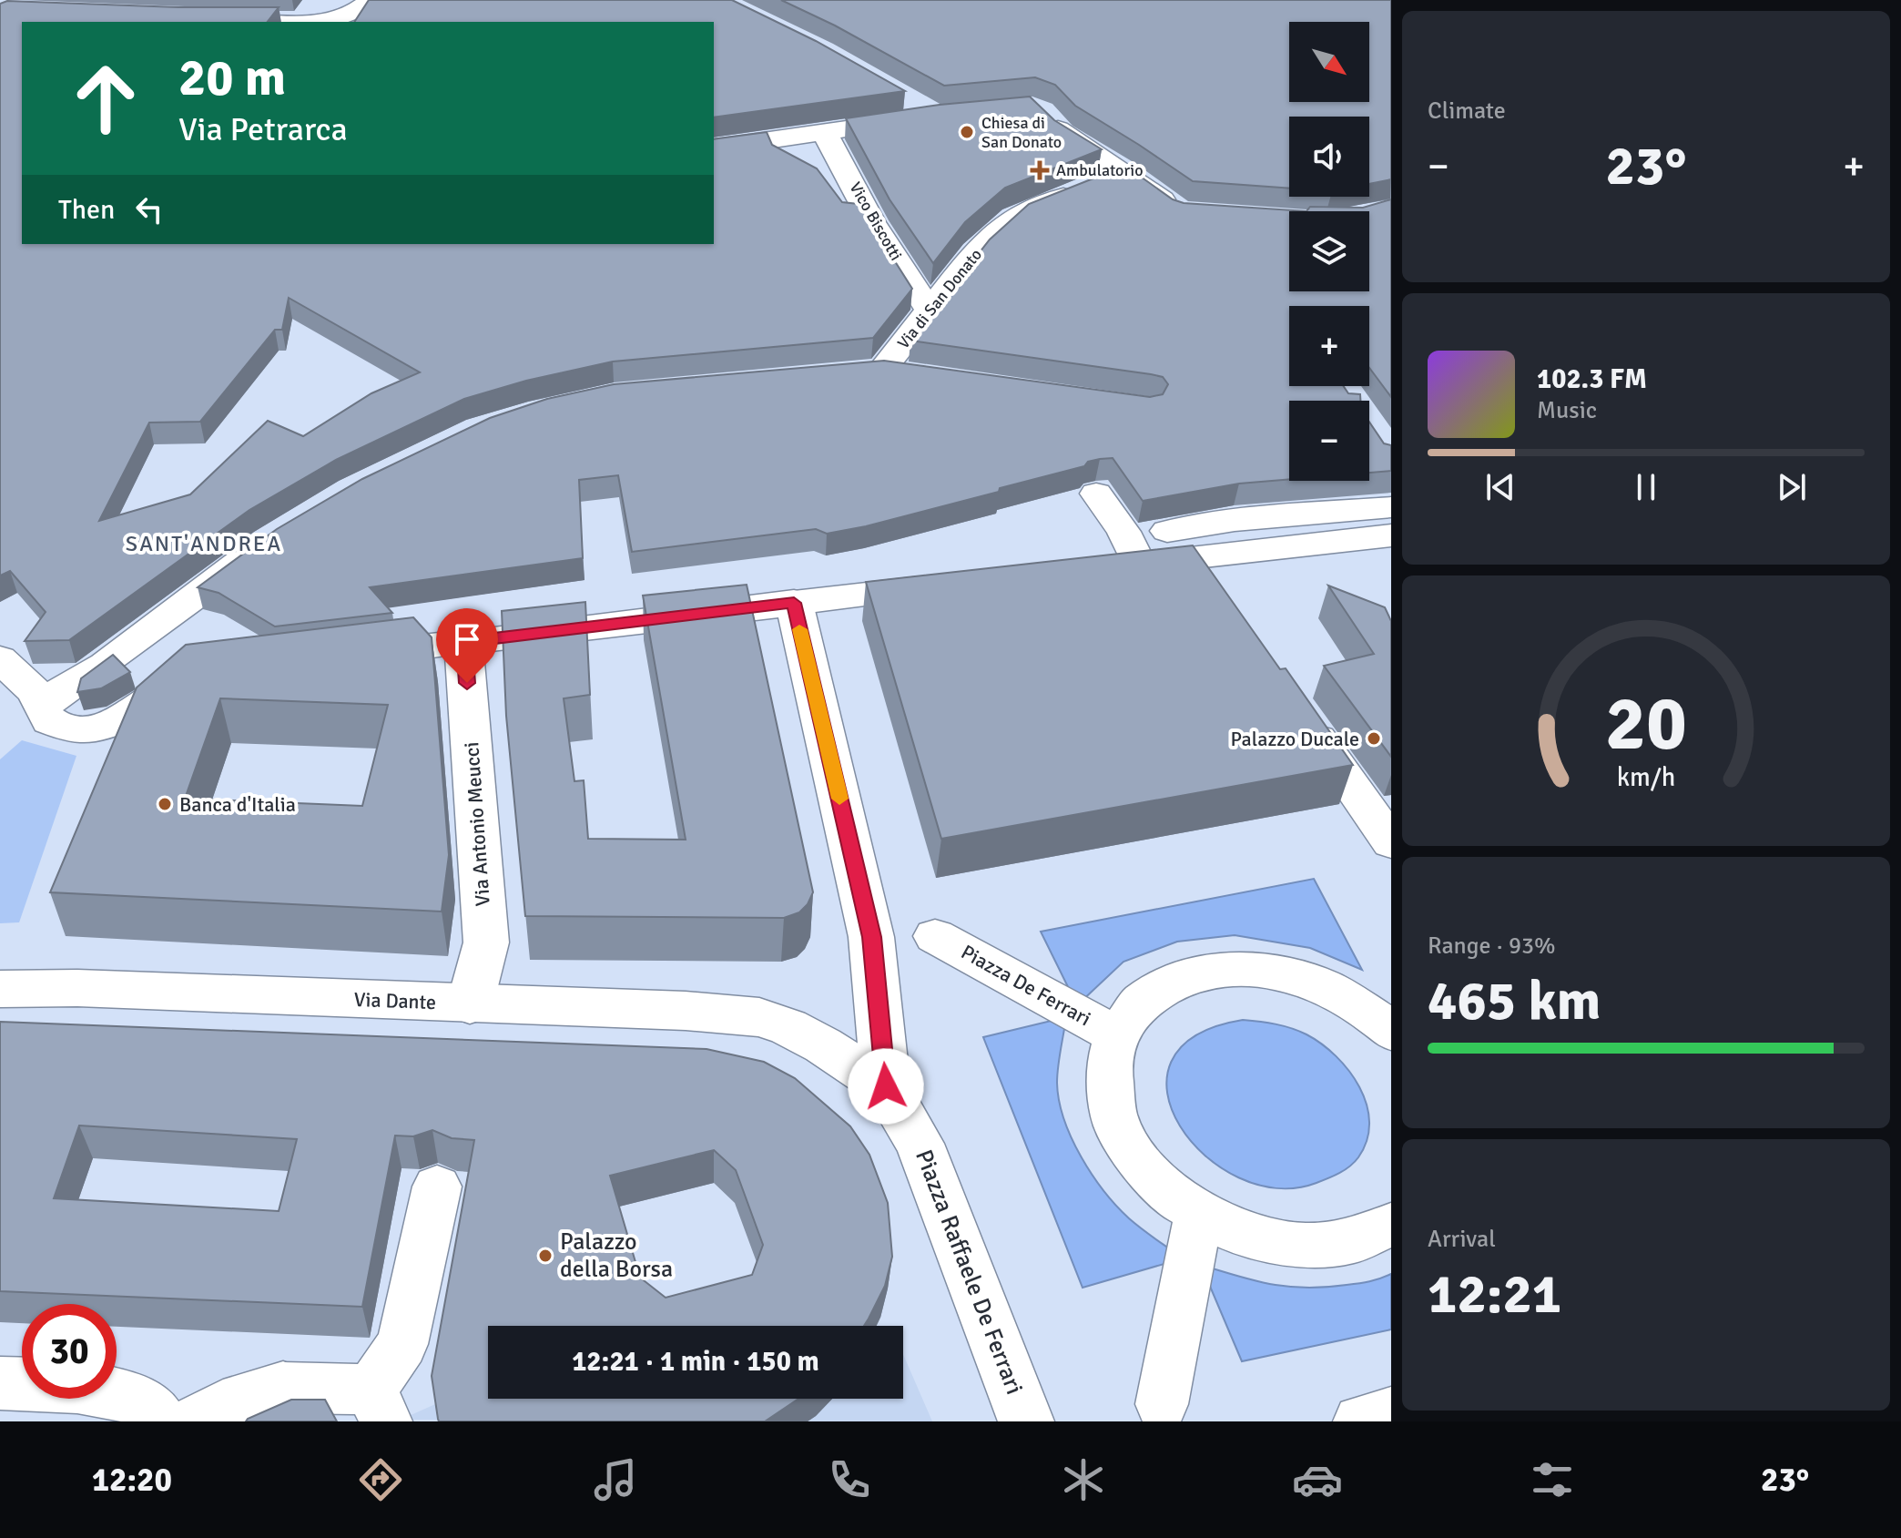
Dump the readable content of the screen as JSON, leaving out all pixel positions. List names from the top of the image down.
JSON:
{
  "streets": {
    "street": [
      "Vico Biscotti",
      "Via di San Donato",
      "Via Antonio Meucci",
      "Piazza De Ferrari",
      "Via Dante",
      "Piazza Raffaele De Ferrari"
    ]
  },
  "crossings": [
    ["Vico Biscotti", "Via di San Donato"],
    ["Via Antonio Meucci", "Via Dante"],
    ["Via Dante", "Piazza Raffaele De Ferrari"]
  ],
  "districts": ["SANT'ANDREA"],
  "places": {
    "other": [
      "Chiesa di San Donato",
      "Palazzo Ducale",
      "Banca d'Italia",
      "Palazzo della Borsa"
    ],
    "health": ["Ambulatorio"]
  },
  "north": "bottom right",
  "page": {
    "tile": [
      "Climate",
      ["Range · 93%", "465 km"],
      ["Arrival", "12:21"]
    ],
    "map_buttons": ["+", "−"],
    "turn": ["20 m", "Via Petrarca"],
    "heat": ["−", "23°", "+"],
    "then": "Then",
    "song": ["102.3 FM", "Music"],
    "limit": "30",
    "trip": "12:21 · 1 min · 150 m",
    "tabs": ["12:20", "23°"],
    "gauge": ["20", "km/h"]
  }
}
